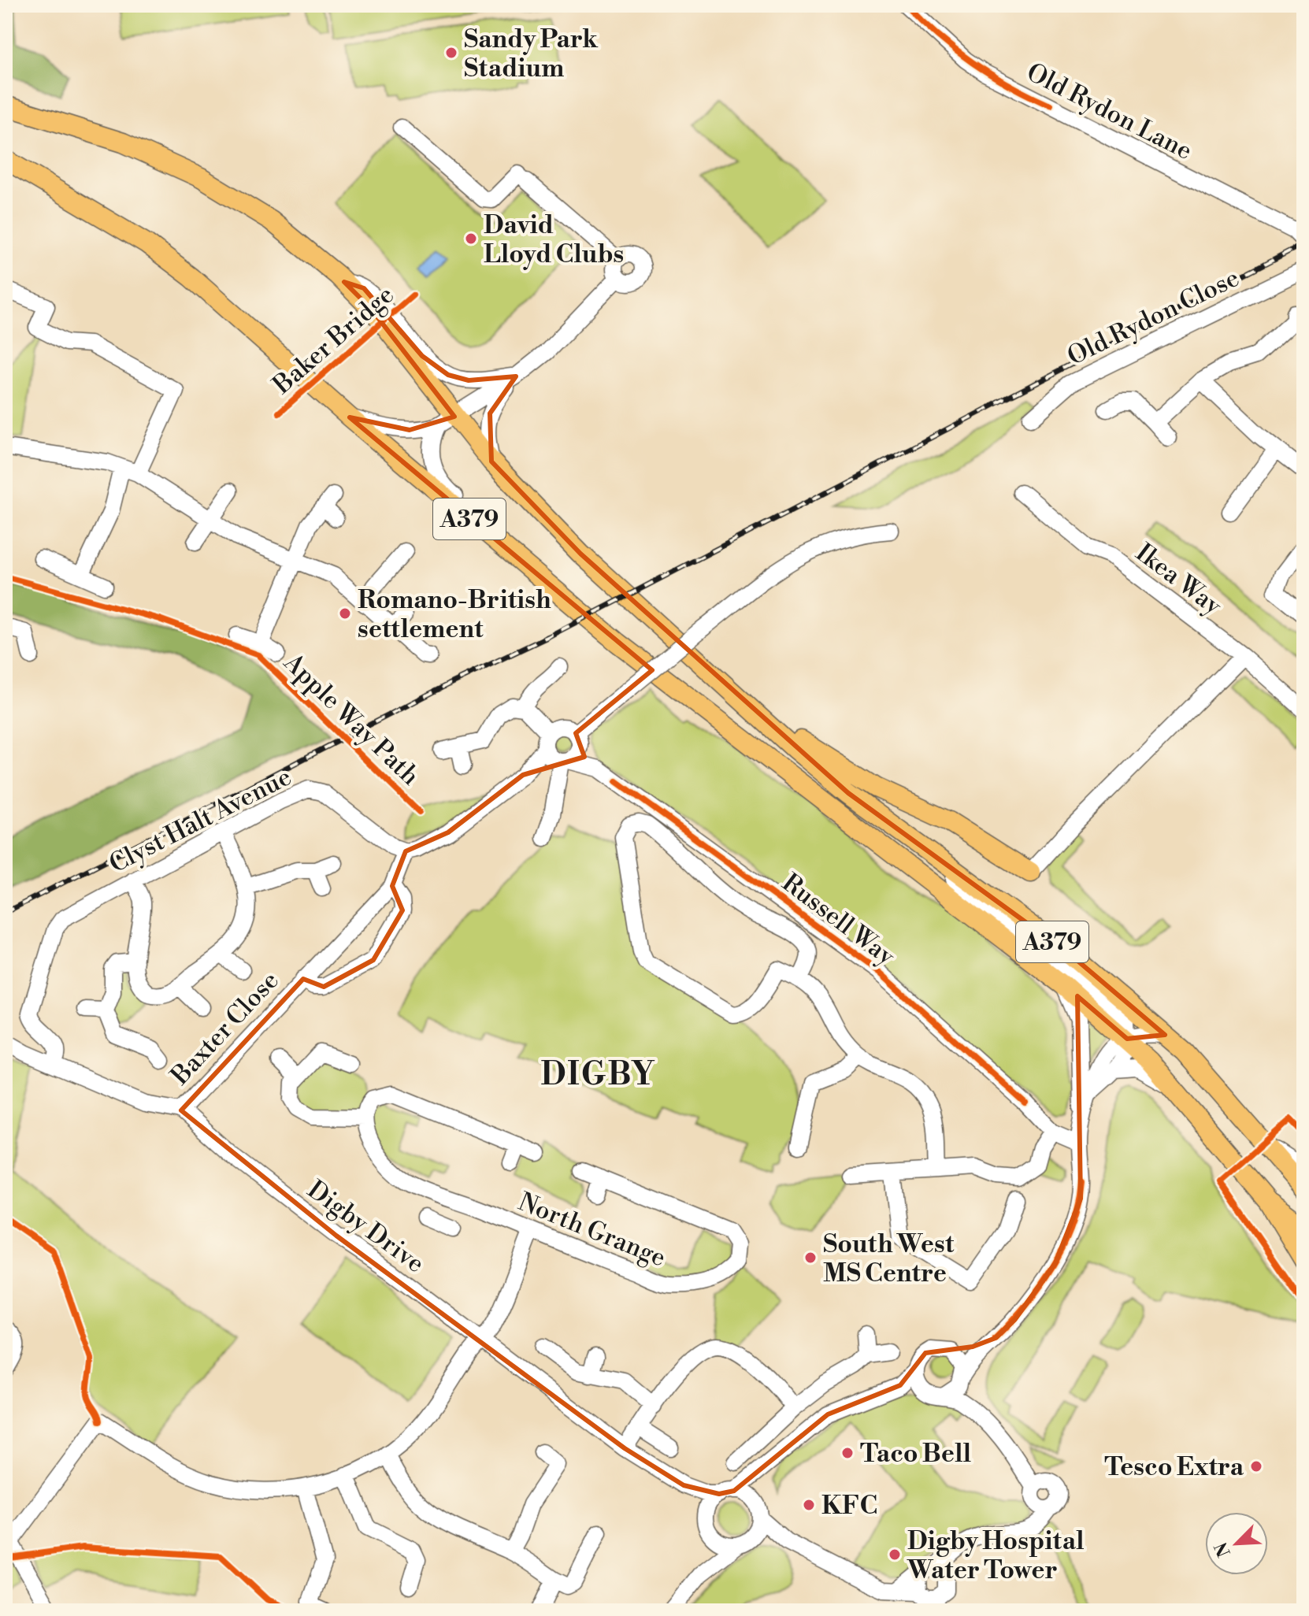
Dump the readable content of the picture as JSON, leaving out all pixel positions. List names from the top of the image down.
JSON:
{
  "streets": {
    "main road": ["A379"],
    "street": [
      "Old Rydon Lane",
      "Old Rydon Close",
      "Ikea Way",
      "Clyst Halt Avenue",
      "Russell Way",
      "Baxter Close",
      "Digby Drive",
      "North Grange"
    ],
    "cycle path": ["Baker Bridge", "Apple Way Path"]
  },
  "crossings": [
    ["Clyst Halt Avenue", "Baxter Close"],
    ["Baxter Close", "Digby Drive"]
  ],
  "districts": ["DIGBY"],
  "places": [
    "Sandy Park Stadium",
    "David Lloyd Clubs",
    "Romano-British settlement",
    "South West MS Centre",
    "Taco Bell",
    "Tesco Extra",
    "KFC",
    "Digby Hospital Water Tower"
  ],
  "north": "bottom left"
}
